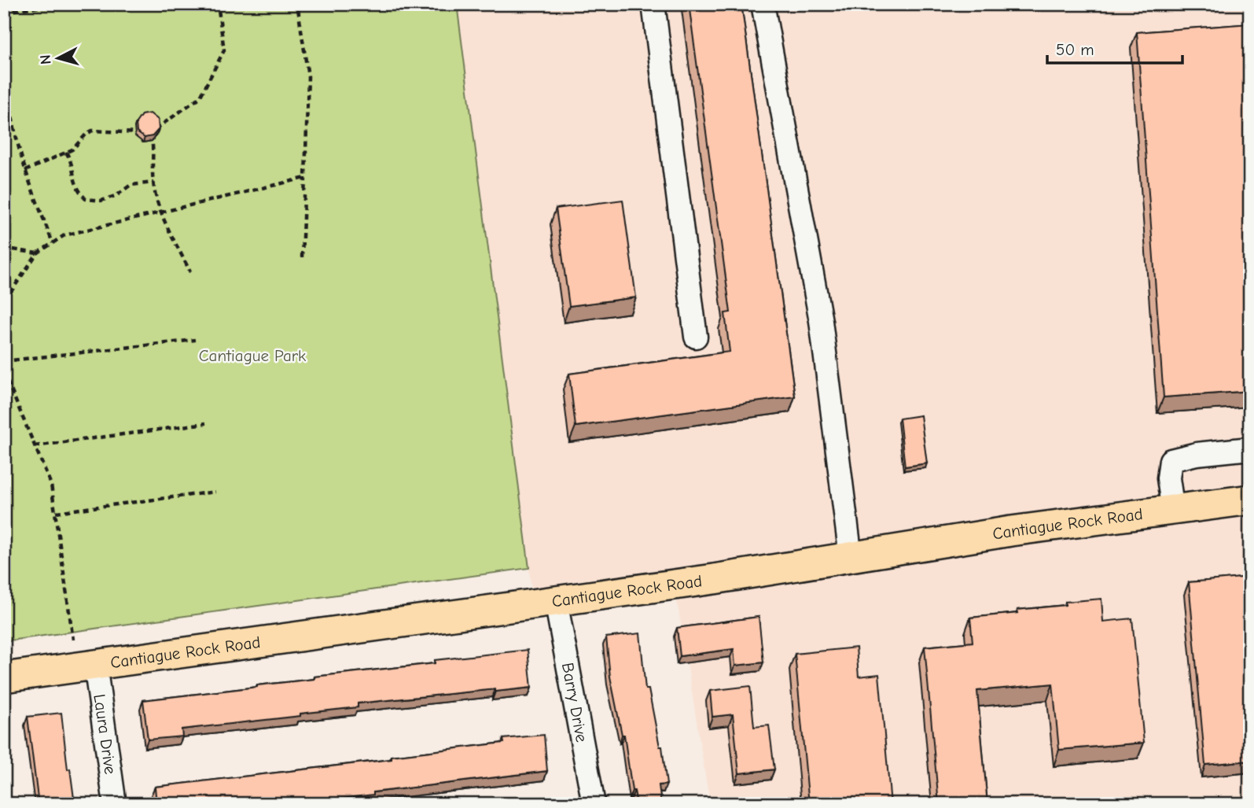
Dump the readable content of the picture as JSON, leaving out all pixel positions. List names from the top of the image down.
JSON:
{
  "streets": {
    "main road": ["Cantiague Rock Road"],
    "street": ["Barry Drive", "Laura Drive"]
  },
  "crossings": [
    ["Cantiague Rock Road", "Barry Drive"],
    ["Cantiague Rock Road", "Laura Drive"]
  ],
  "parks": ["Cantiague Park"],
  "scale_bar": "50 m",
  "north": "left"
}
